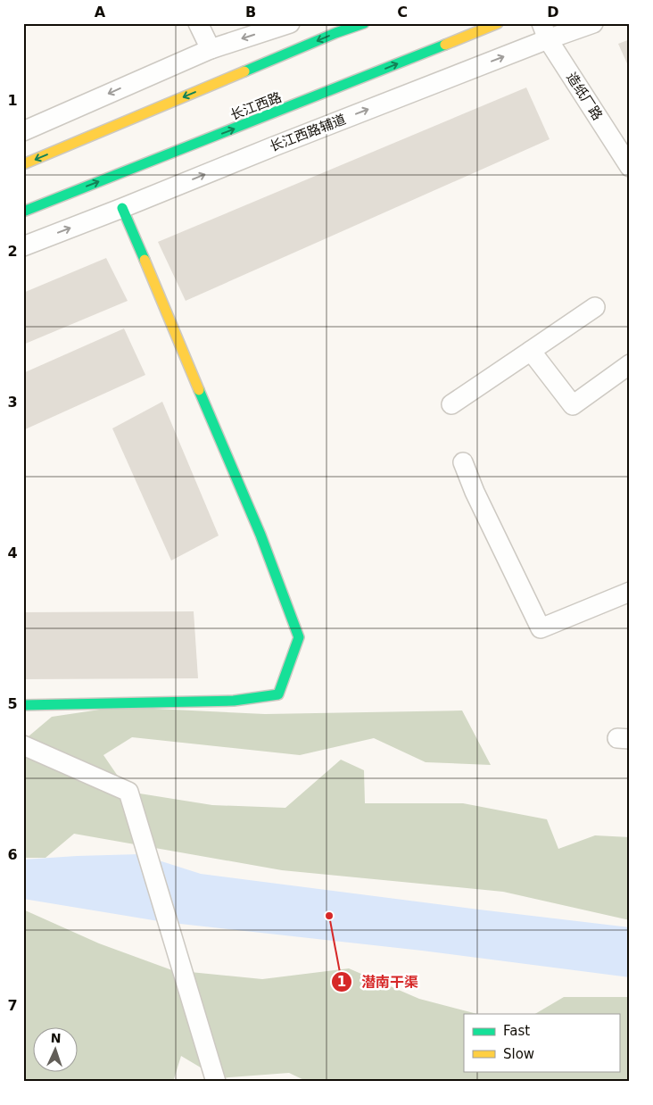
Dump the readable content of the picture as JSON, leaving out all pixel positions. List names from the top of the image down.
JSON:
{
  "streets": {
    "main road": ["长江西路"],
    "street": ["造纸厂路", "长江西路辅道"]
  },
  "crossings": [
    ["造纸厂路", "长江西路辅道"]
  ],
  "places": ["潜南干渠"],
  "legend": ["Fast", "Slow"],
  "north": "top",
  "grid": {
    "columns": [
      "A",
      "B",
      "C",
      "D"
    ],
    "rows": [
      "1",
      "2",
      "3",
      "4",
      "5",
      "6",
      "7"
    ]
  }
}
